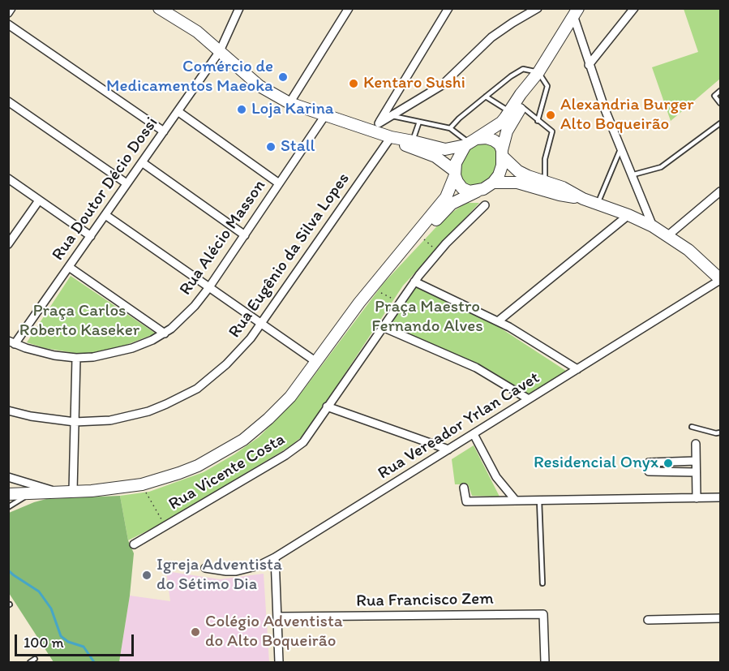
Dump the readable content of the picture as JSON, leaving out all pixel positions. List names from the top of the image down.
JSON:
{
  "streets": {
    "street": [
      "Rua Doutor Décio Dossi",
      "Rua Alécio Masson",
      "Rua Eugênio da Silva Lopes",
      "Rua Vereador Yrlan Cavet",
      "Rua Vicente Costa",
      "Rua Francisco Zem"
    ]
  },
  "crossings": [
    ["Rua Doutor Décio Dossi", "Rua Alécio Masson"]
  ],
  "parks": ["Praça Maestro Fernando Alves", "Praça Carlos Roberto Kaseker"],
  "places": [
    "Comércio de Medicamentos Maeoka",
    "Kentaro Sushi",
    "Loja Karina",
    "Alexandria Burger Alto Boqueirão",
    "Stall",
    "Residencial Onyx",
    "Igreja Adventista do Sétimo Dia",
    "Colégio Adventista do Alto Boqueirão"
  ],
  "scale_bar": "100 m"
}
